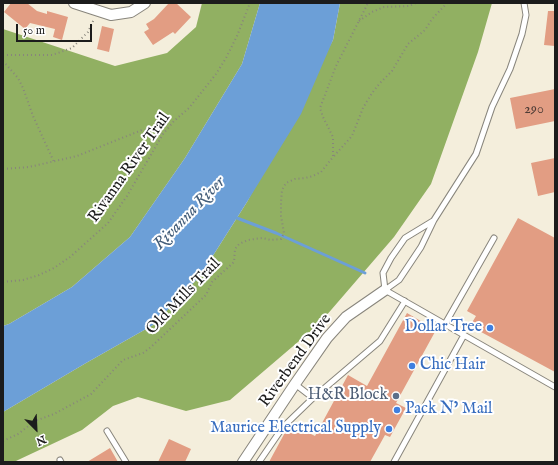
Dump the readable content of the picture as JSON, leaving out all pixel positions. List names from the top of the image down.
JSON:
{
  "streets": {
    "street": ["Riverbend Drive"],
    "path": ["Rivanna River Trail", "Old Mills Trail"]
  },
  "water": ["Rivanna River"],
  "places": [
    "Dollar Tree",
    "Chic Hair",
    "H&R Block",
    "Pack N’ Mail",
    "Maurice Electrical Supply"
  ],
  "house_numbers": ["290"],
  "scale_bar": "50 m",
  "north": "bottom right"
}
